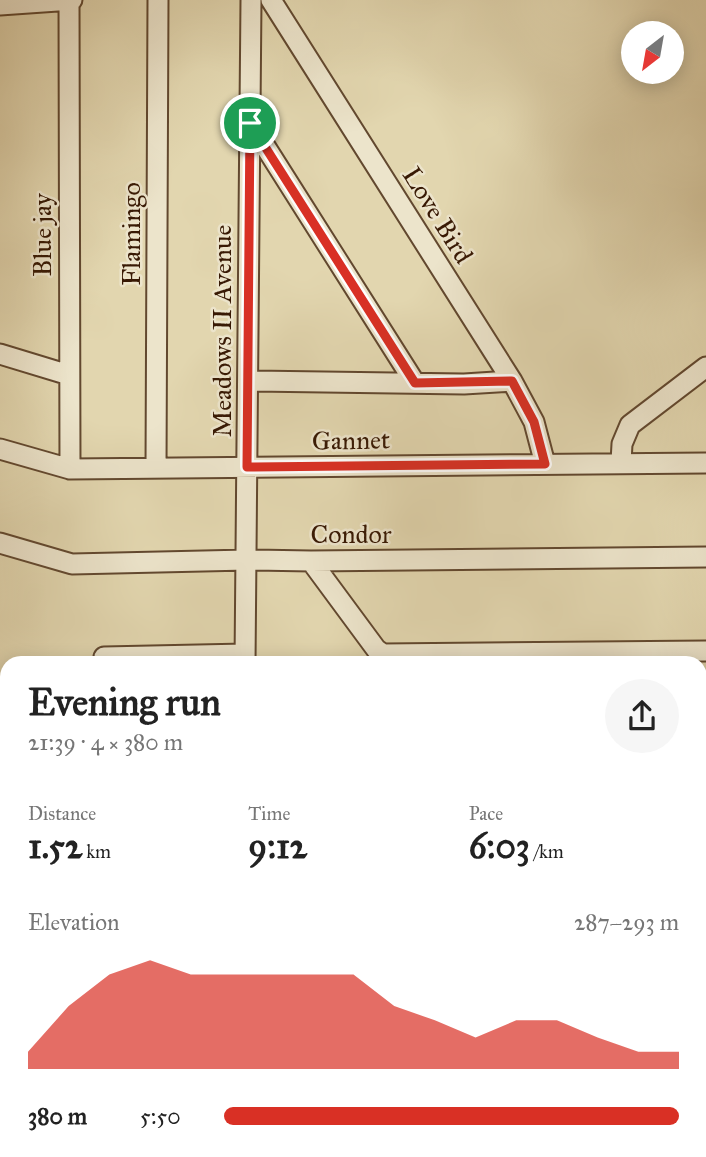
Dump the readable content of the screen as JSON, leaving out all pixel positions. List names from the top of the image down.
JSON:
{
  "streets": {
    "street": [
      "Love Bird",
      "Flamingo",
      "Blue jay",
      "Meadows II Avenue",
      "Gannet",
      "Condor"
    ]
  },
  "crossings": [
    ["Love Bird", "Gannet"],
    ["Flamingo", "Gannet"],
    ["Blue jay", "Gannet"],
    ["Meadows II Avenue", "Gannet"],
    ["Meadows II Avenue", "Condor"]
  ],
  "north": "bottom left",
  "page": {
    "heading": ["Evening run", "21:39 · 4 × 380 m"],
    "stats": [
      ["Distance", "1.52 km"],
      ["Time", "9:12"],
      ["Pace", "6:03 /km"]
    ],
    "chart": ["Elevation", "287–293 m"],
    "list": [
      {
        "name": "380 m",
        "note": "5:50"
      }
    ]
  }
}
